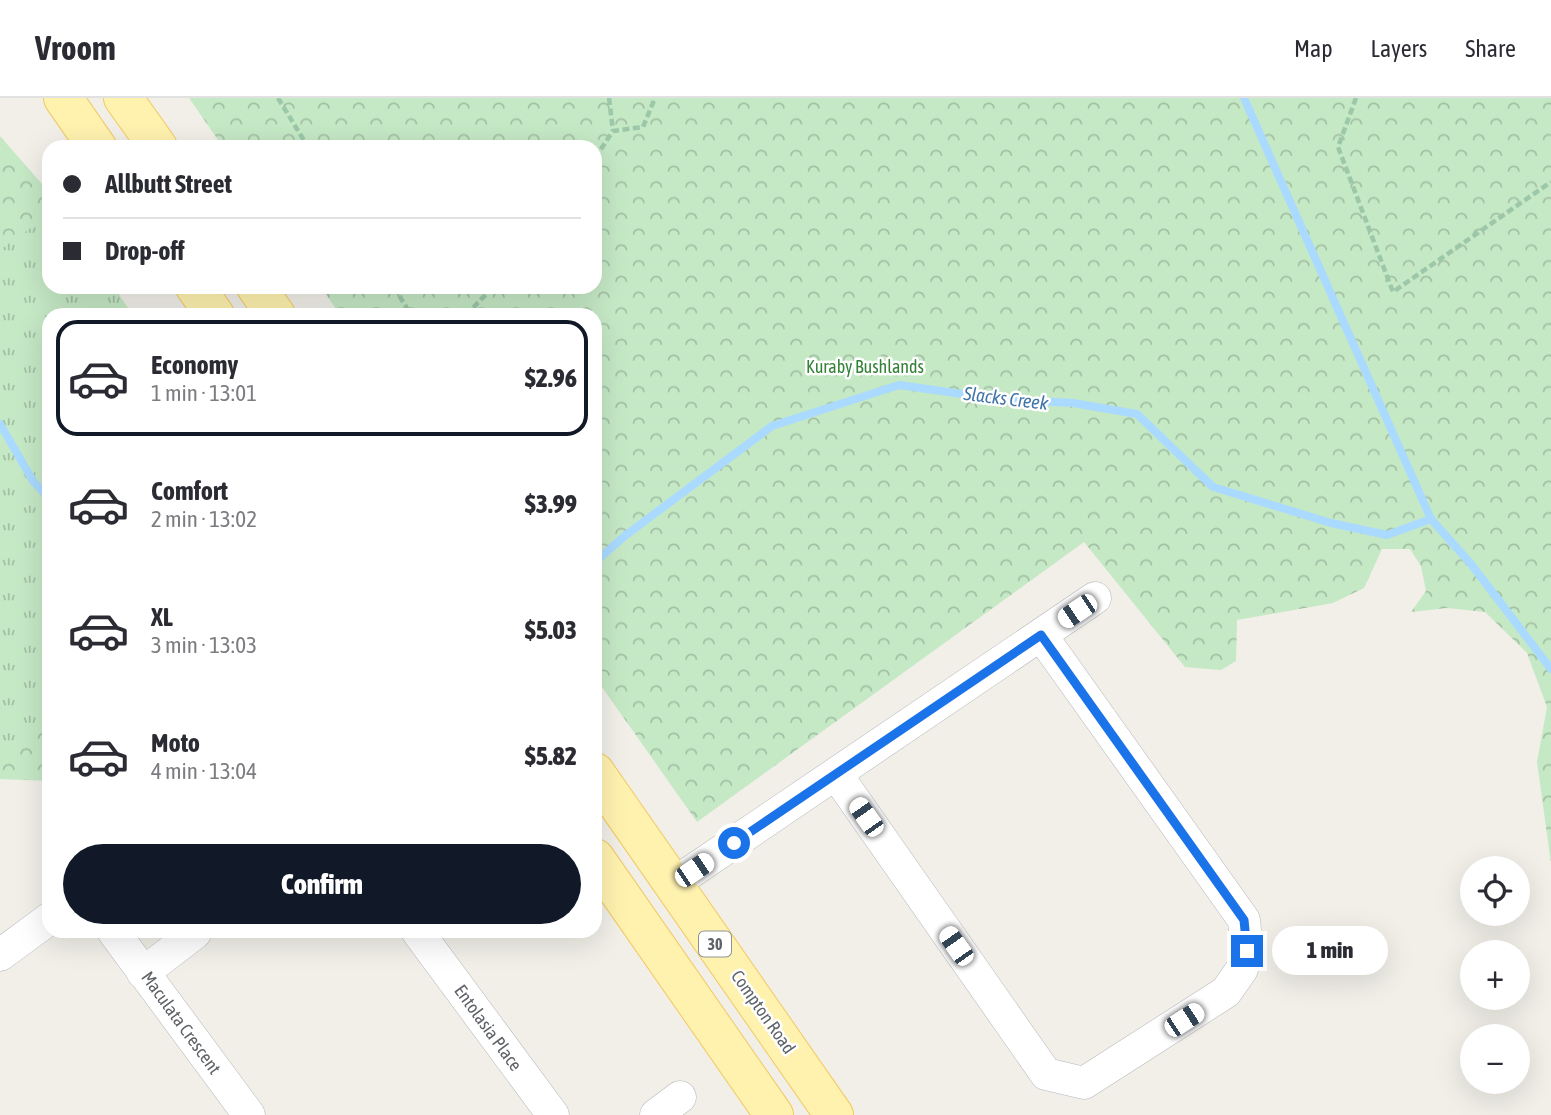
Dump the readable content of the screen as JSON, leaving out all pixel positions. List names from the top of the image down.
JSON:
{
  "streets": {
    "main road": ["30", "Compton Road"],
    "street": ["Maculata Crescent", "Entolasia Place"]
  },
  "water": ["Slacks Creek"],
  "parks": ["Kuraby Bushlands"],
  "page": {
    "header": "Vroom",
    "nav": ["Map", "Layers", "Share"],
    "banner": ["Allbutt Street", "Drop-off"],
    "list": [
      {
        "name": "Economy",
        "note": "1 min · 13:01",
        "value": "$2.96"
      },
      {
        "name": "Comfort",
        "note": "2 min · 13:02",
        "value": "$3.99"
      },
      {
        "name": "XL",
        "note": "3 min · 13:03",
        "value": "$5.03"
      },
      {
        "name": "Moto",
        "note": "4 min · 13:04",
        "value": "$5.82"
      }
    ],
    "buttons": "Confirm",
    "map_buttons": ["+", "−"],
    "bubble": "1 min"
  }
}
